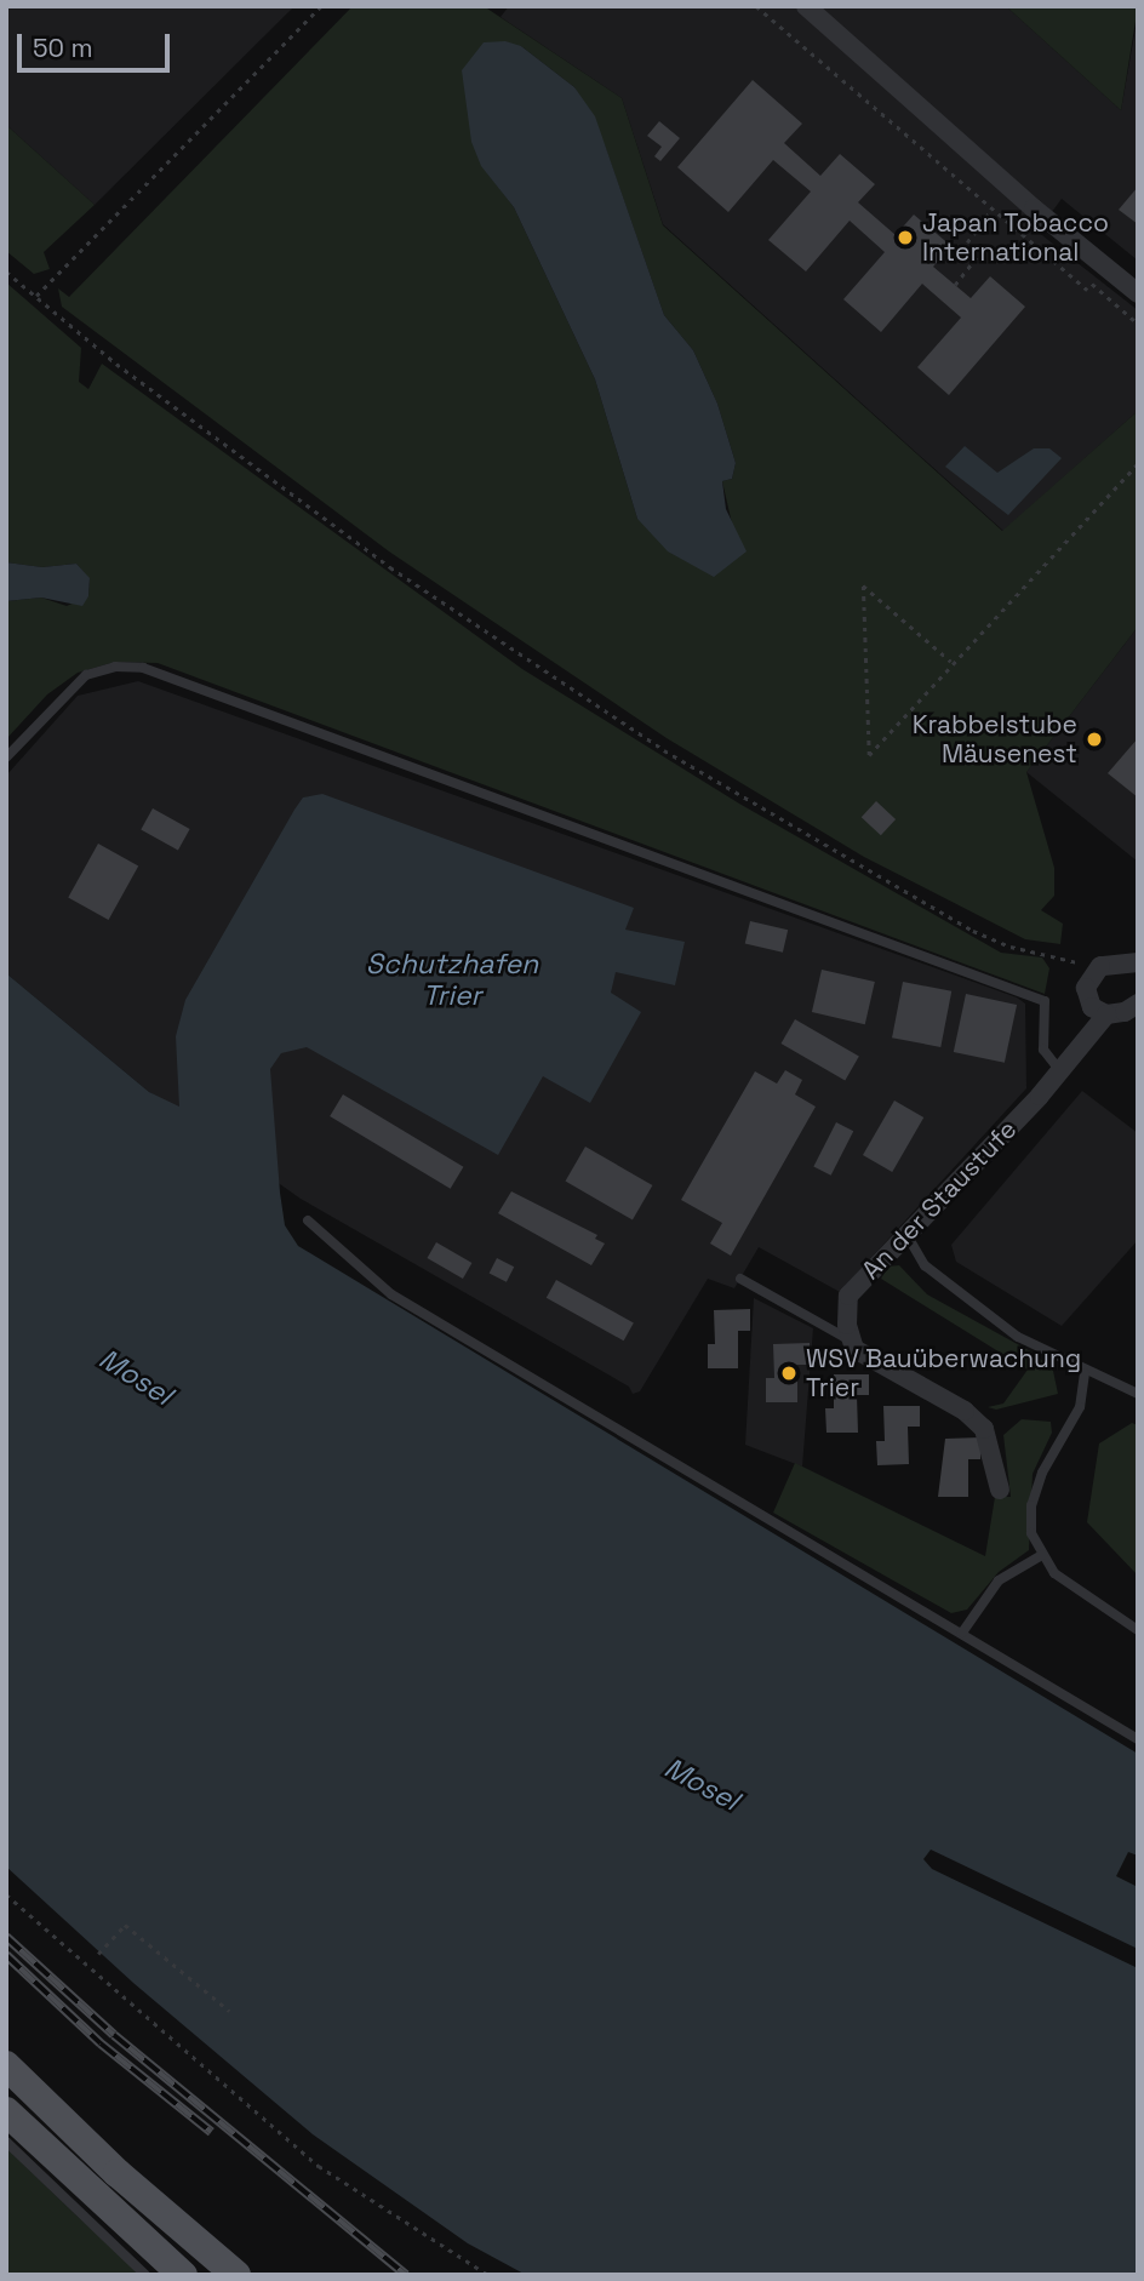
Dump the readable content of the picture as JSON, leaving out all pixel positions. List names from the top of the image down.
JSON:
{
  "streets": {
    "street": ["An der Staustufe"]
  },
  "water": ["Schutzhafen Trier", "Mosel"],
  "places": ["Japan Tobacco International", "Krabbelstube Mäusenest", "WSV Bauüberwachung Trier"],
  "scale_bar": "50 m"
}
